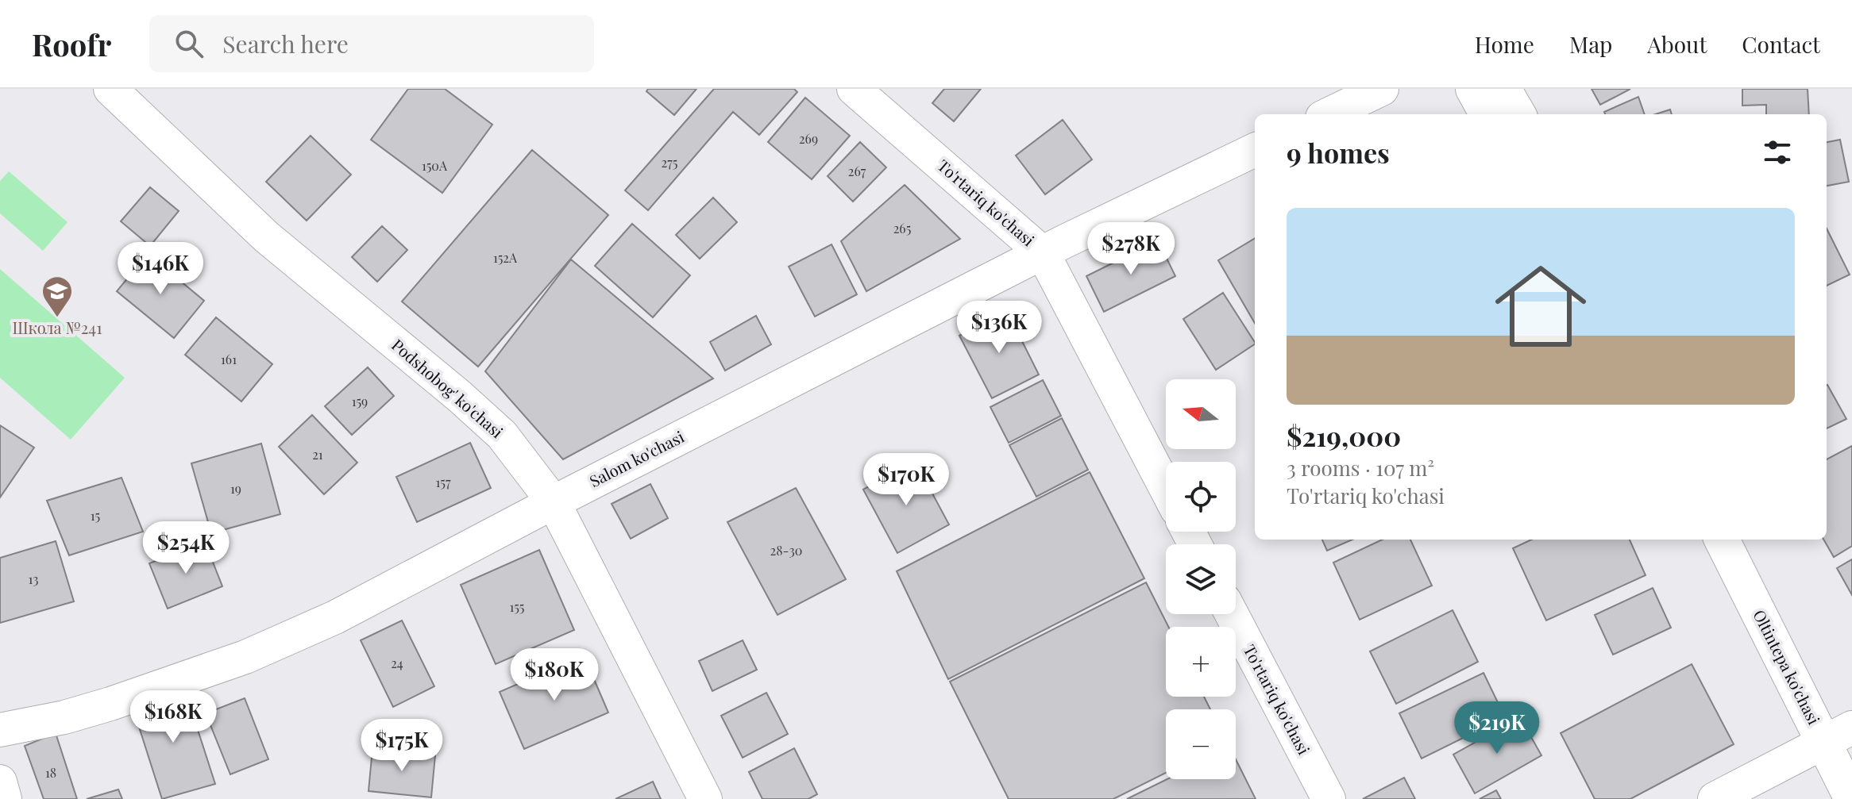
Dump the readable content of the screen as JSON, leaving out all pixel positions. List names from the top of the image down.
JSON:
{
  "streets": {
    "main road": ["Oltintepa ko'chasi"],
    "street": ["To'rtariq ko'chasi", "Podshobog' ko'chasi", "Salom ko'chasi"]
  },
  "crossings": [
    ["To'rtariq ko'chasi", "Salom ko'chasi"],
    ["Podshobog' ko'chasi", "Salom ko'chasi"]
  ],
  "places": {
    "school or university": ["Школа №241"]
  },
  "house_numbers": [
    "269",
    "275",
    "150A",
    "267",
    "265",
    "152A",
    "161",
    "159",
    "21",
    "157",
    "19",
    "15",
    "28-30",
    "13",
    "155",
    "24",
    "18"
  ],
  "north": "left",
  "page": {
    "header": "Roofr",
    "search": "Search here",
    "nav": [
      "Home",
      "Map",
      "About",
      "Contact"
    ],
    "heading": "9 homes",
    "list": [
      {
        "name": "$219,000",
        "note": "3 rooms · 107 m² · To'rtariq ko'chasi"
      }
    ],
    "price": [
      "$278K",
      "$146K",
      "$136K",
      "$170K",
      "$254K",
      "$180K",
      "$168K",
      "$219K",
      "$175K"
    ],
    "map_buttons": ["+", "−"]
  }
}
